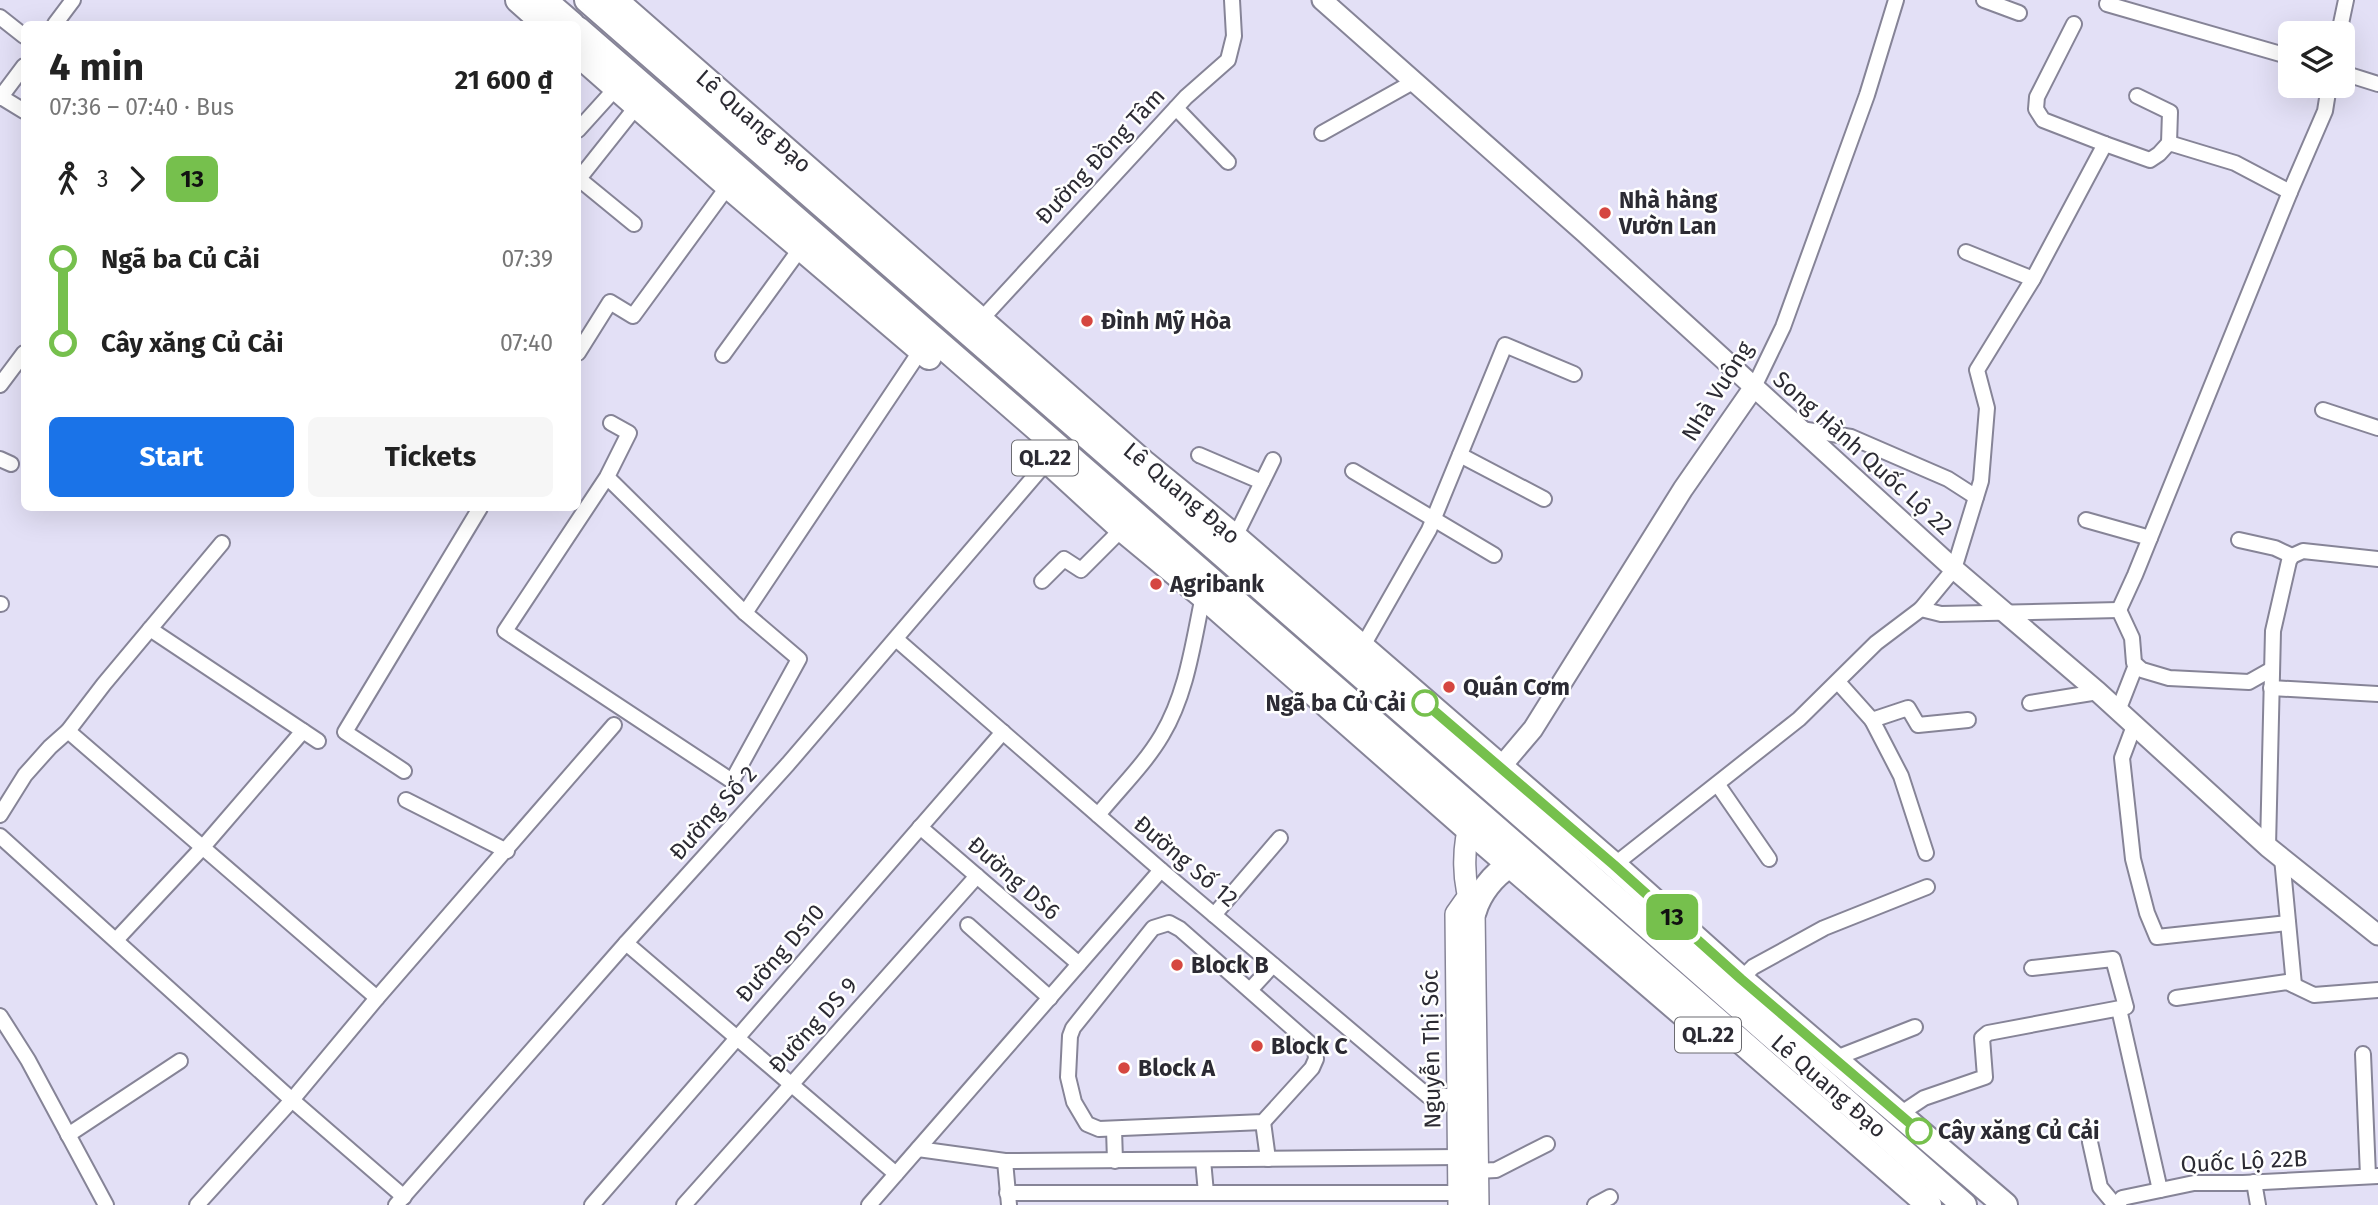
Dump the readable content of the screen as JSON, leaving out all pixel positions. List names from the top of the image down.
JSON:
{
  "streets": {
    "highway": ["Lê Quang Đạo", "QL.22"],
    "main road": ["Nguyễn Thị Sóc"],
    "street": [
      "Đường Đồng Tâm",
      "Nhà Vuông",
      "Song Hành Quốc Lộ 22",
      "Đường Số 2",
      "Đường Số 12",
      "Đường DS6",
      "Đường Ds10",
      "Đường DS 9",
      "Quốc Lộ 22B"
    ]
  },
  "crossings": [
    ["Lê Quang Đạo", "Đường Đồng Tâm"],
    ["Lê Quang Đạo", "Nhà Vuông"],
    ["Lê Quang Đạo", "Đường Số 2"],
    ["Lê Quang Đạo", "Nguyễn Thị Sóc"],
    ["Nhà Vuông", "Song Hành Quốc Lộ 22"],
    ["Nhà Vuông", "Nguyễn Thị Sóc"],
    ["Đường Số 2", "Đường Số 12"],
    ["Đường Số 12", "Đường Ds10"],
    ["Đường Số 12", "Nguyễn Thị Sóc"],
    ["Đường DS6", "Đường Ds10"],
    ["Đường DS6", "Đường DS 9"]
  ],
  "places": [
    "Nhà hàng Vườn Lan",
    "Đình Mỹ Hòa",
    "Agribank",
    "Quán Cơm",
    "Ngã ba Củ Cải",
    "Block B",
    "Block C",
    "Block A",
    "Cây xăng Củ Cải"
  ],
  "lines": ["bus line 13"],
  "page": {
    "on_map": "13",
    "heading": ["4 min", "07:36 – 07:40 · Bus", "21 600 ₫"],
    "legs": ["3", "13"],
    "list": [
      {
        "name": "Ngã ba Củ Cải",
        "value": "07:39"
      },
      {
        "name": "Cây xăng Củ Cải",
        "value": "07:40"
      }
    ],
    "buttons": ["Start", "Tickets"]
  }
}
